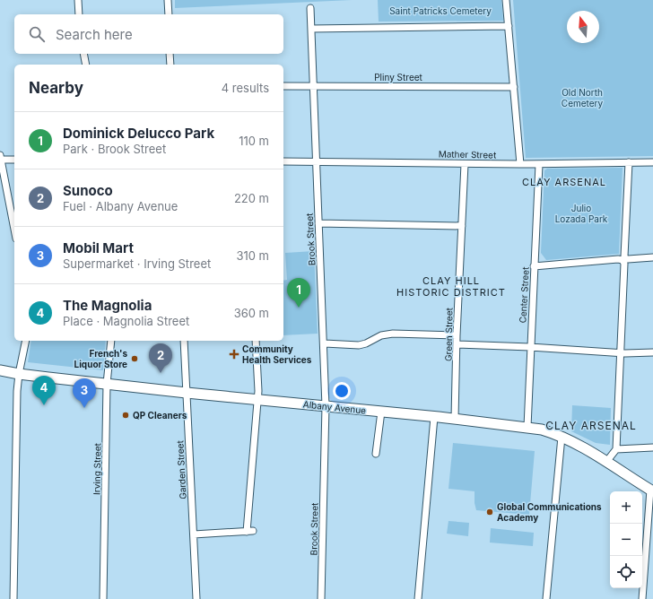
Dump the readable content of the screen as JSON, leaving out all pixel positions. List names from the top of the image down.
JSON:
{
  "streets": {
    "highway": ["Albany Avenue"],
    "street": [
      "Pliny Street",
      "Mather Street",
      "Brook Street",
      "Center Street",
      "Green Street",
      "Irving Street",
      "Garden Street"
    ]
  },
  "crossings": [
    ["Pliny Street", "Brook Street"],
    ["Mather Street", "Brook Street"],
    ["Mather Street", "Center Street"],
    ["Mather Street", "Green Street"],
    ["Brook Street", "Albany Avenue"],
    ["Center Street", "Albany Avenue"],
    ["Green Street", "Albany Avenue"],
    ["Albany Avenue", "Irving Street"],
    ["Albany Avenue", "Garden Street"]
  ],
  "districts": ["CLAY ARSENAL", "CLAY HILL HISTORIC DISTRICT", "CLAY ARSENAL"],
  "parks": ["Saint Patricks Cemetery", "Old North Cemetery", "Julio Lozada Park"],
  "places": {
    "health": ["Community Health Services"],
    "other": ["French's Liquor Store", "QP Cleaners", "Global Communications Academy"]
  },
  "north": "top",
  "page": {
    "search": "Search here",
    "heading": ["Nearby", "4 results"],
    "list": [
      {
        "mark": "1",
        "name": "Dominick Delucco Park",
        "note": "Park · Brook Street",
        "value": "110 m"
      },
      {
        "mark": "2",
        "name": "Sunoco",
        "note": "Fuel · Albany Avenue",
        "value": "220 m"
      },
      {
        "mark": "3",
        "name": "Mobil Mart",
        "note": "Supermarket · Irving Street",
        "value": "310 m"
      },
      {
        "mark": "4",
        "name": "The Magnolia",
        "note": "Place · Magnolia Street",
        "value": "360 m"
      }
    ],
    "pins": [
      "1",
      "2",
      "4",
      "3"
    ],
    "map_buttons": ["+", "−"]
  }
}
